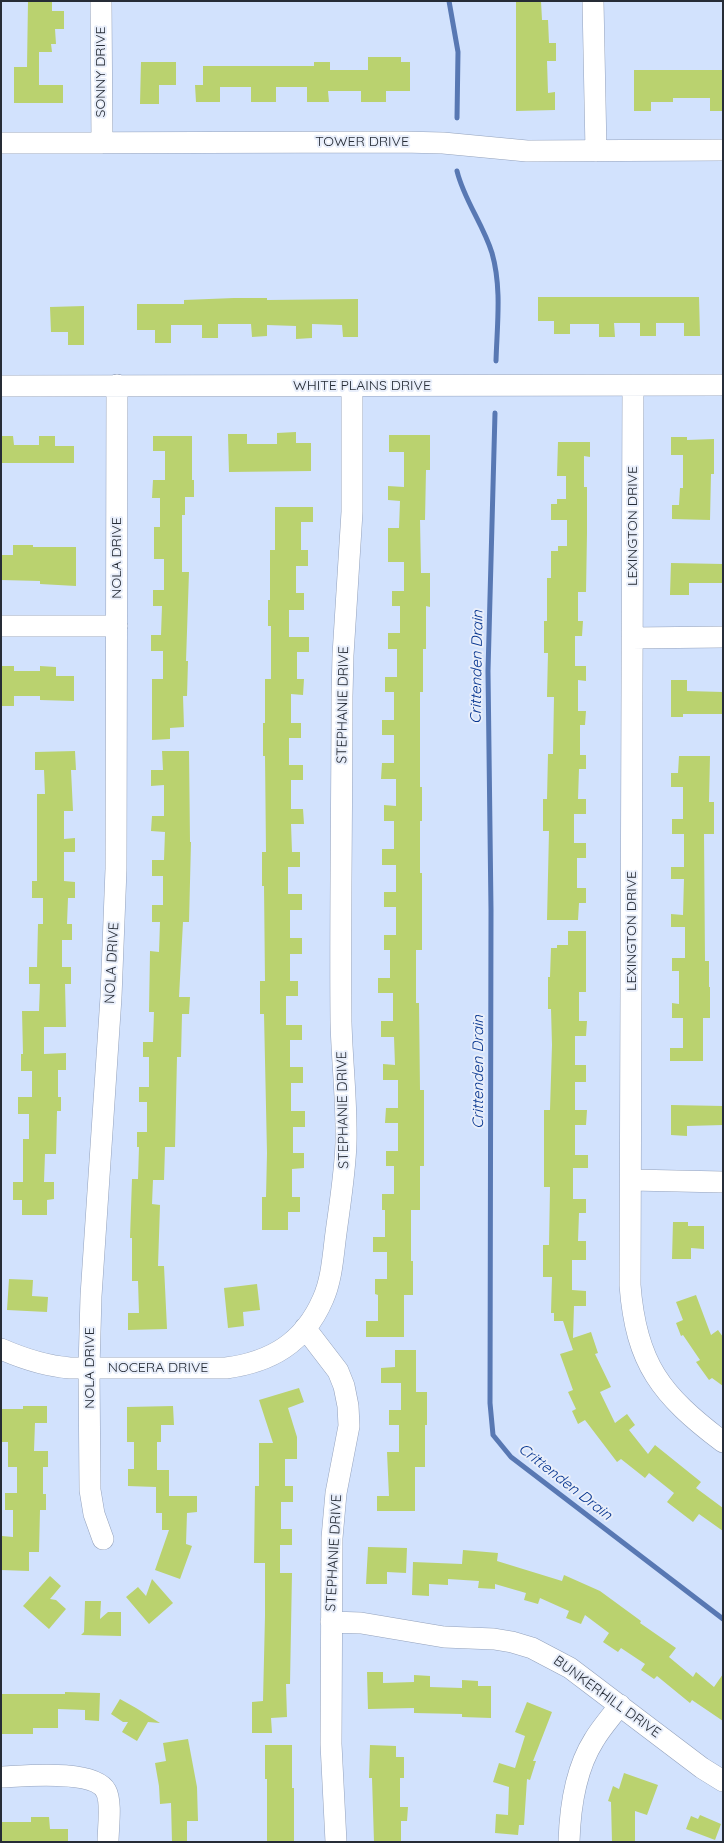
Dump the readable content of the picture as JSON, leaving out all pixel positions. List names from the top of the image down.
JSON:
{
  "streets": {
    "street": [
      "SONNY DRIVE",
      "TOWER DRIVE",
      "WHITE PLAINS DRIVE",
      "LEXINGTON DRIVE",
      "NOLA DRIVE",
      "STEPHANIE DRIVE",
      "NOCERA DRIVE",
      "BUNKERHILL DRIVE"
    ]
  },
  "crossings": [
    ["SONNY DRIVE", "TOWER DRIVE"],
    ["WHITE PLAINS DRIVE", "LEXINGTON DRIVE"],
    ["WHITE PLAINS DRIVE", "NOLA DRIVE"],
    ["WHITE PLAINS DRIVE", "STEPHANIE DRIVE"],
    ["NOLA DRIVE", "NOCERA DRIVE"],
    ["STEPHANIE DRIVE", "NOCERA DRIVE"],
    ["STEPHANIE DRIVE", "BUNKERHILL DRIVE"]
  ],
  "water": ["Crittenden Drain"]
}
